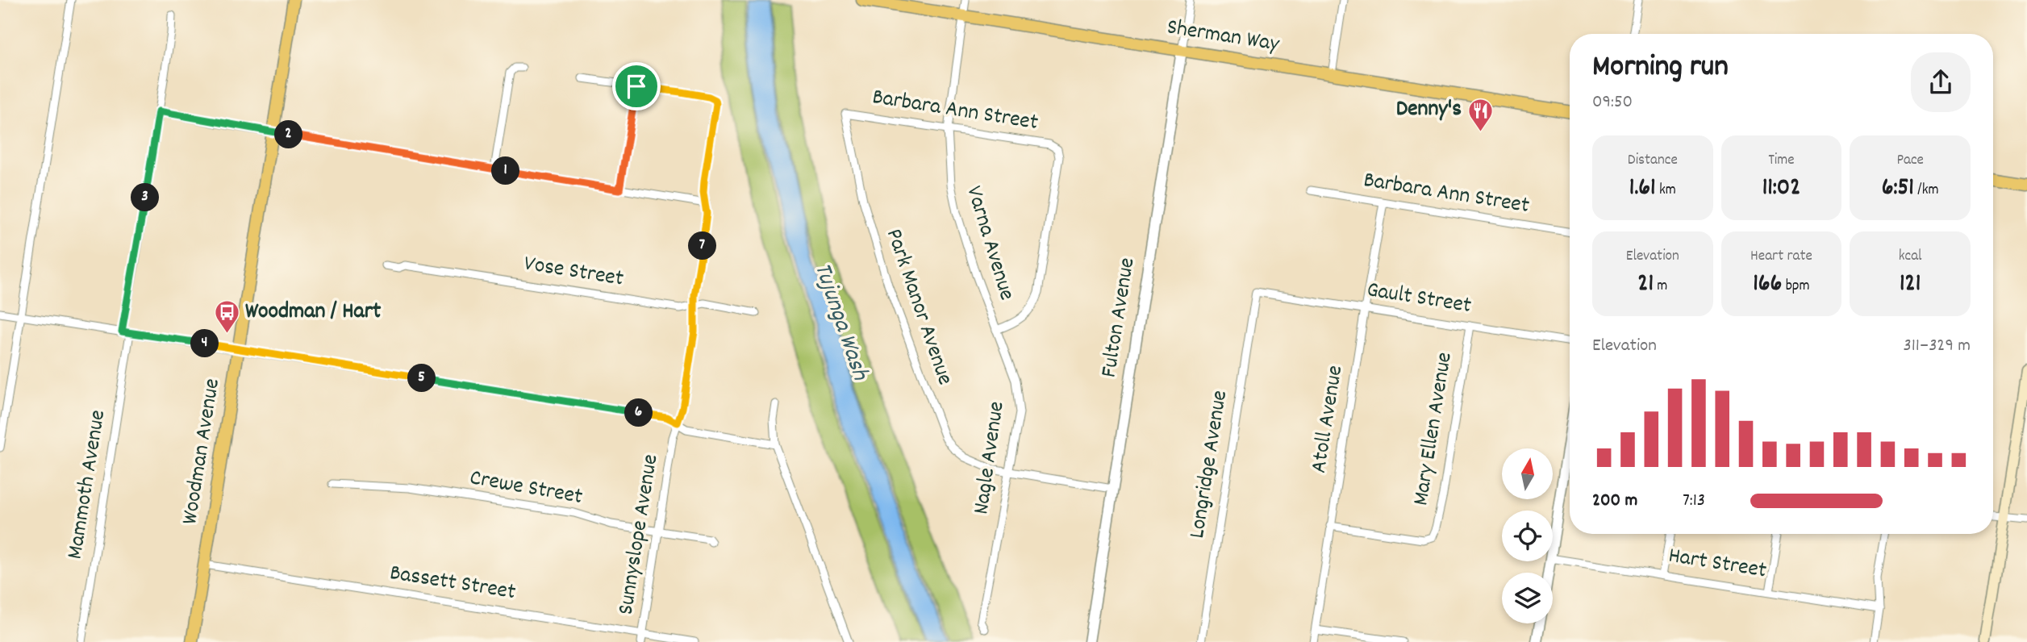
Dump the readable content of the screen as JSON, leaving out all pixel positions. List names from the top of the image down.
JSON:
{
  "streets": {
    "main road": ["Sherman Way", "Woodman Avenue"],
    "street": [
      "Barbara Ann Street",
      "Varna Avenue",
      "Vose Street",
      "Gault Street",
      "Park Manor Avenue",
      "Fulton Avenue",
      "Atoll Avenue",
      "Mary Ellen Avenue",
      "Nagle Avenue",
      "Longridge Avenue",
      "Mammoth Avenue",
      "Crewe Street",
      "Sunnyslope Avenue",
      "Hart Street",
      "Bassett Street"
    ]
  },
  "crossings": [
    ["Sherman Way", "Varna Avenue"],
    ["Sherman Way", "Fulton Avenue"],
    ["Barbara Ann Street", "Varna Avenue"],
    ["Barbara Ann Street", "Park Manor Avenue"],
    ["Barbara Ann Street", "Atoll Avenue"],
    ["Barbara Ann Street", "Nagle Avenue"],
    ["Varna Avenue", "Nagle Avenue"],
    ["Vose Street", "Sunnyslope Avenue"],
    ["Gault Street", "Atoll Avenue"],
    ["Gault Street", "Mary Ellen Avenue"],
    ["Gault Street", "Longridge Avenue"],
    ["Park Manor Avenue", "Nagle Avenue"],
    ["Atoll Avenue", "Mary Ellen Avenue"],
    ["Woodman Avenue", "Bassett Street"],
    ["Crewe Street", "Sunnyslope Avenue"],
    ["Sunnyslope Avenue", "Bassett Street"]
  ],
  "water": ["Tujunga Wash"],
  "places": {
    "restaurant": ["Denny's"],
    "bus stop": ["Woodman / Hart"]
  },
  "north": "top",
  "page": {
    "heading": ["Morning run", "09:50"],
    "pins": [
      "2",
      "1",
      "3",
      "7",
      "4",
      "5",
      "6"
    ],
    "stats": [
      ["Distance", "1.61 km"],
      ["Time", "11:02"],
      ["Pace", "6:51 /km"],
      ["Elevation", "21 m"],
      ["Heart rate", "166 bpm"],
      ["kcal", "121"]
    ],
    "chart": ["Elevation", "311–329 m"],
    "list": [
      {
        "name": "200 m",
        "note": "7:13"
      }
    ]
  }
}
